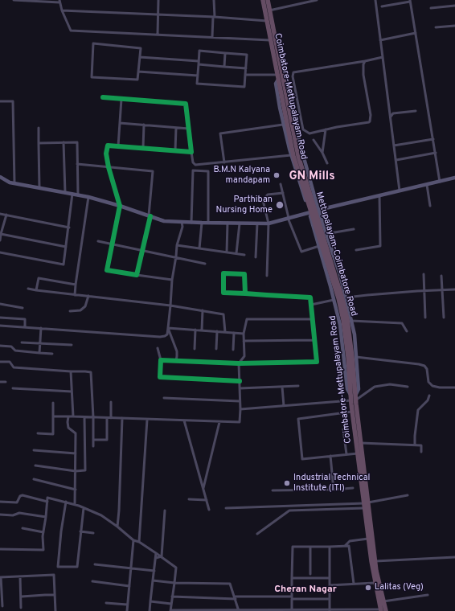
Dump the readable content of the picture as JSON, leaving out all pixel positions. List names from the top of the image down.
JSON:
{
  "streets": {
    "highway": ["Coimbatore-Mettupalayam Road", "Mettupalayam-Coimbatore Road"]
  },
  "crossings": [
    ["Coimbatore-Mettupalayam Road", "Mettupalayam-Coimbatore Road"]
  ],
  "districts": ["GN Mills", "Cheran Nagar"],
  "places": [
    "B.M.N Kalyana mandapam",
    "Parthiban Nursing Home",
    "Industrial Technical Institute (ITI)",
    "Lalitas (Veg)"
  ]
}
